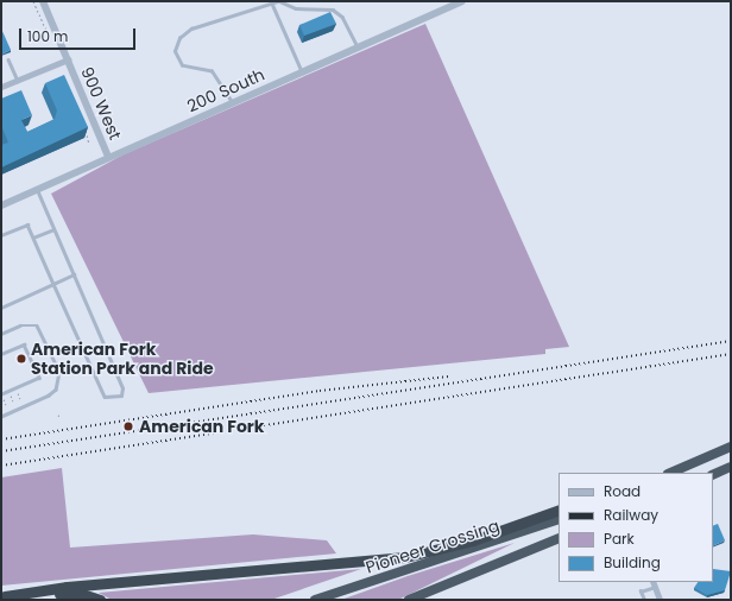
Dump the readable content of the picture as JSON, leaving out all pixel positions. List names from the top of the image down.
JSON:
{
  "streets": {
    "highway": ["Pioneer Crossing"],
    "street": ["200 South", "900 West"]
  },
  "crossings": [
    ["200 South", "900 West"]
  ],
  "places": ["American Fork Station Park and Ride", "American Fork"],
  "legend": [
    "Road",
    "Railway",
    "Park",
    "Building"
  ],
  "scale_bar": "100 m"
}
